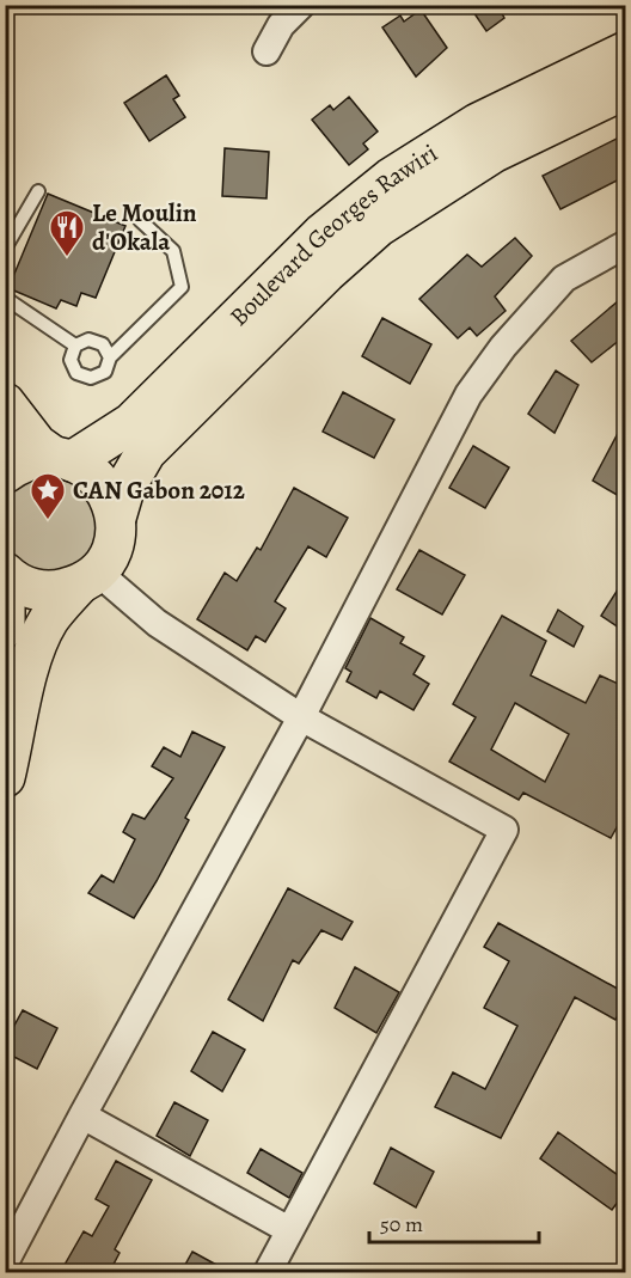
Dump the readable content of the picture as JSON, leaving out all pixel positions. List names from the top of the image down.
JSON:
{
  "streets": {
    "main road": ["Boulevard Georges Rawiri"]
  },
  "places": {
    "restaurant": ["Le Moulin d'Okala"],
    "place": ["CAN Gabon 2012"]
  },
  "scale_bar": "50 m"
}
